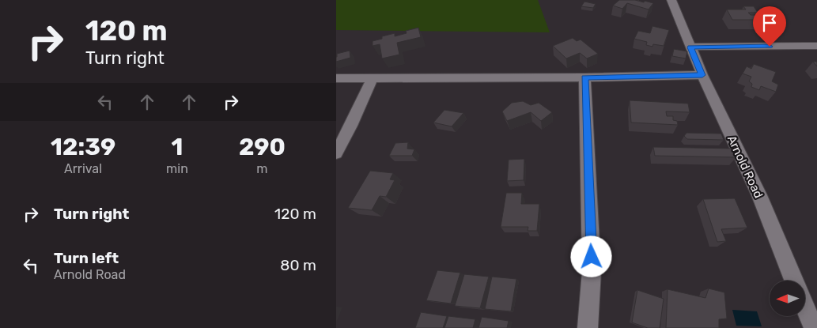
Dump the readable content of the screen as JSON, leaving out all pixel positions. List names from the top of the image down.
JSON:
{
  "streets": {
    "street": ["Arnold Road"]
  },
  "north": "left",
  "page": {
    "turn": ["120 m", "Turn right"],
    "eta": [
      "12:39",
      "Arrival",
      "1",
      "min",
      "290",
      "m"
    ],
    "list": [
      {
        "name": "Turn right",
        "value": "120 m"
      },
      {
        "name": "Turn left",
        "note": "Arnold Road",
        "value": "80 m"
      }
    ]
  }
}
